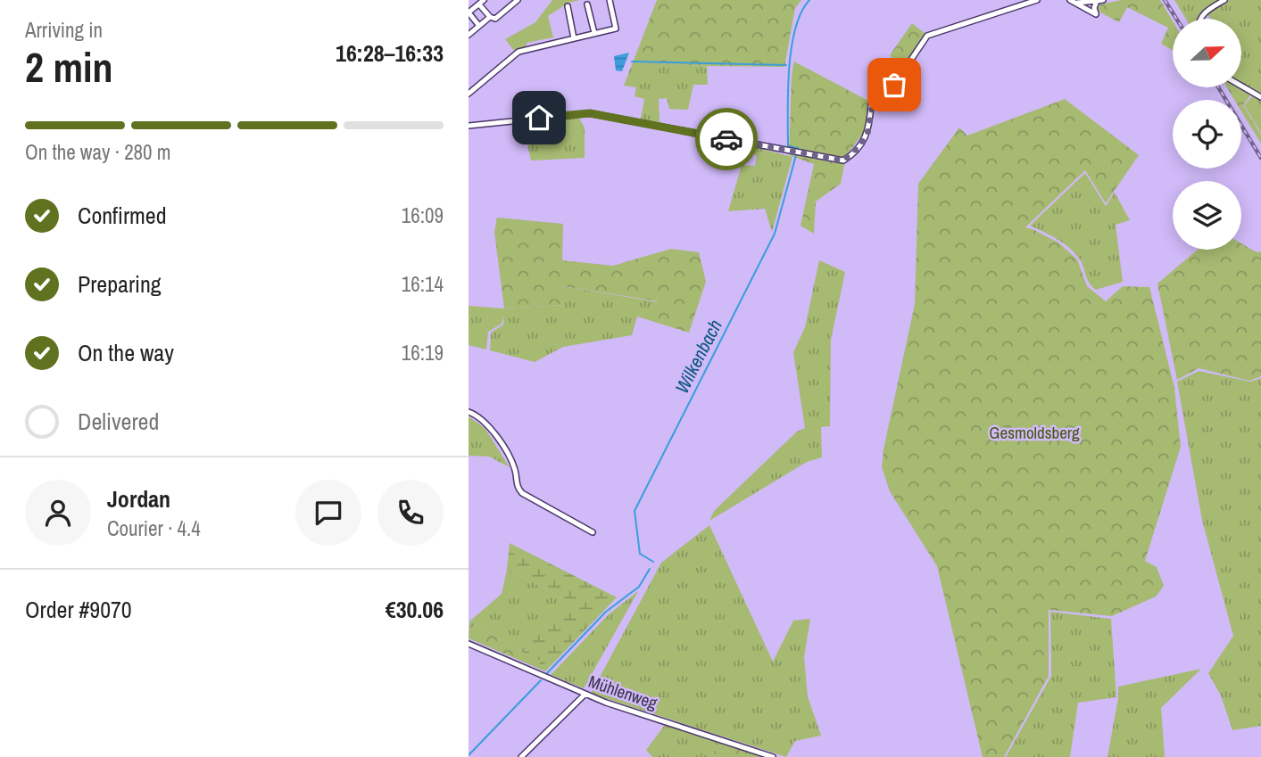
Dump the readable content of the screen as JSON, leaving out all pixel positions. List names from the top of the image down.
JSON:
{
  "streets": {
    "street": ["Mühlenweg"]
  },
  "water": ["Wilkenbach"],
  "parks": ["Gesmoldsberg"],
  "north": "right",
  "page": {
    "heading": ["2 min", "Arriving in", "16:28–16:33"],
    "panel": [
      "Jordan",
      "Courier · 4.4",
      "Order #9070",
      "€30.06"
    ],
    "bar": "On the way · 280 m",
    "list": [
      ["Confirmed", "16:09"],
      ["Preparing", "16:14"],
      ["On the way", "16:19"],
      "Delivered"
    ]
  }
}
